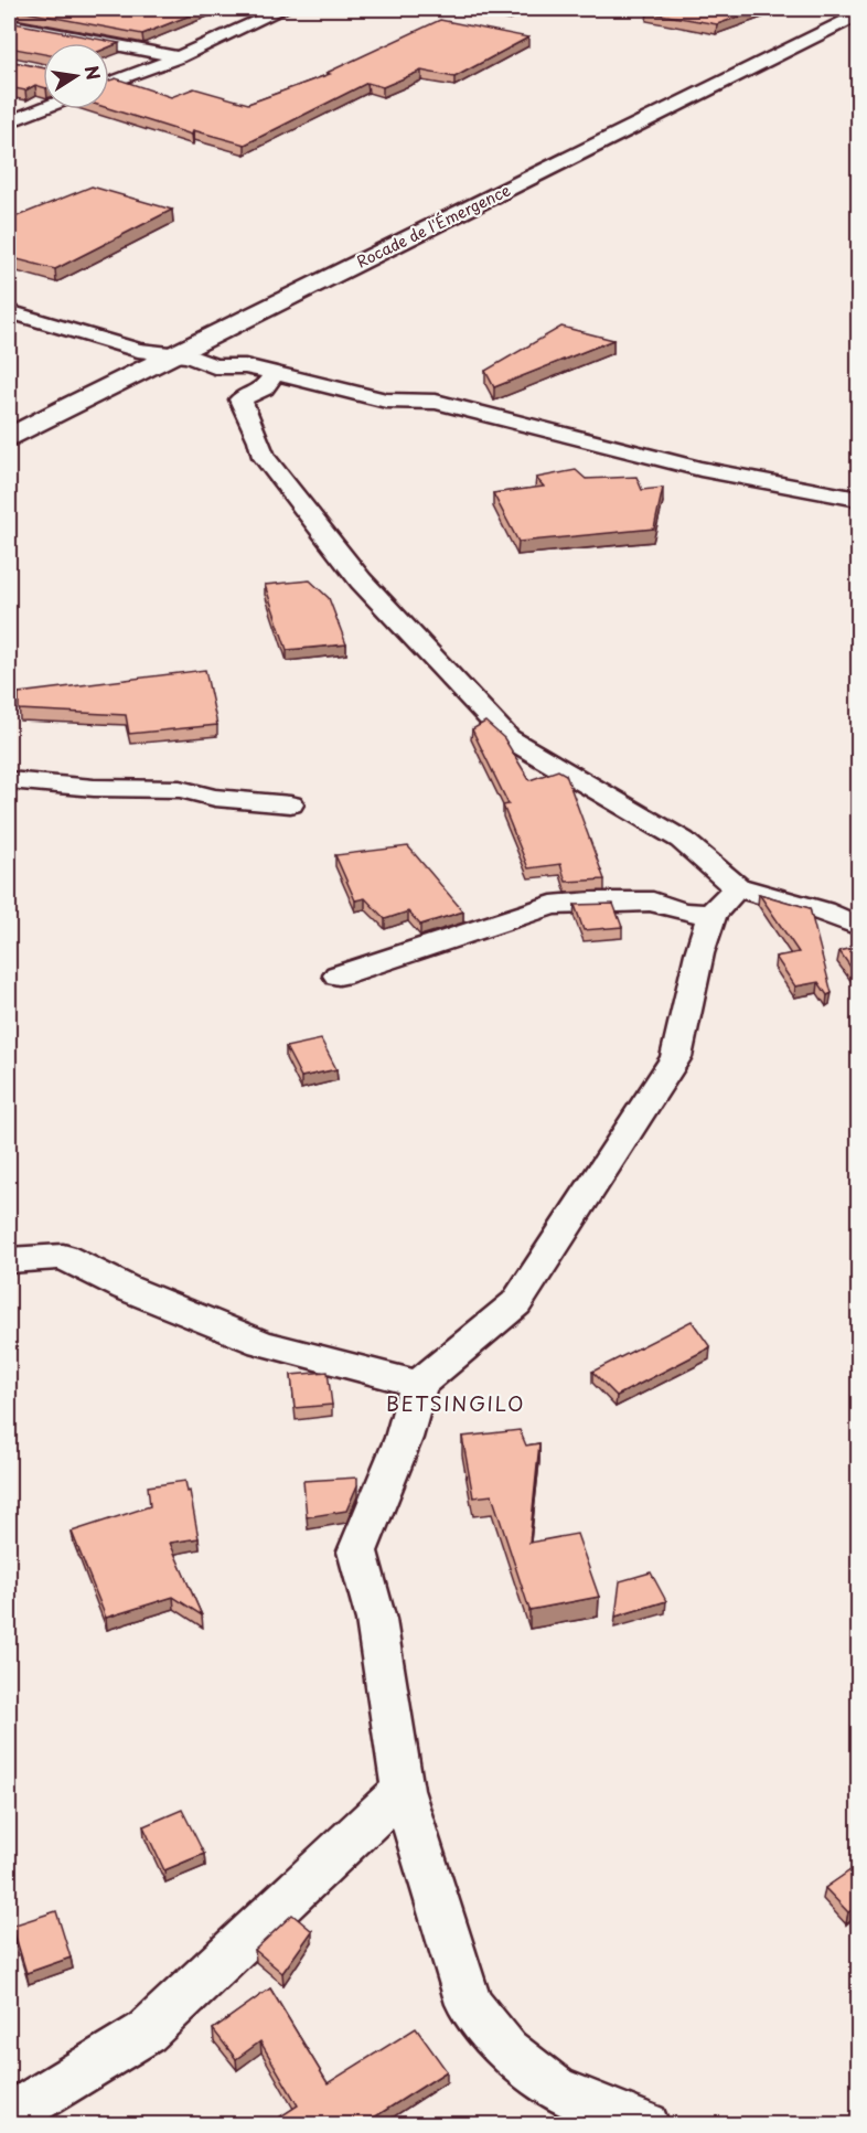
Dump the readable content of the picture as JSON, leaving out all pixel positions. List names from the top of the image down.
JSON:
{
  "streets": {
    "street": ["Rocade de l'Émergence"]
  },
  "districts": ["BETSINGILO"],
  "north": "right"
}
